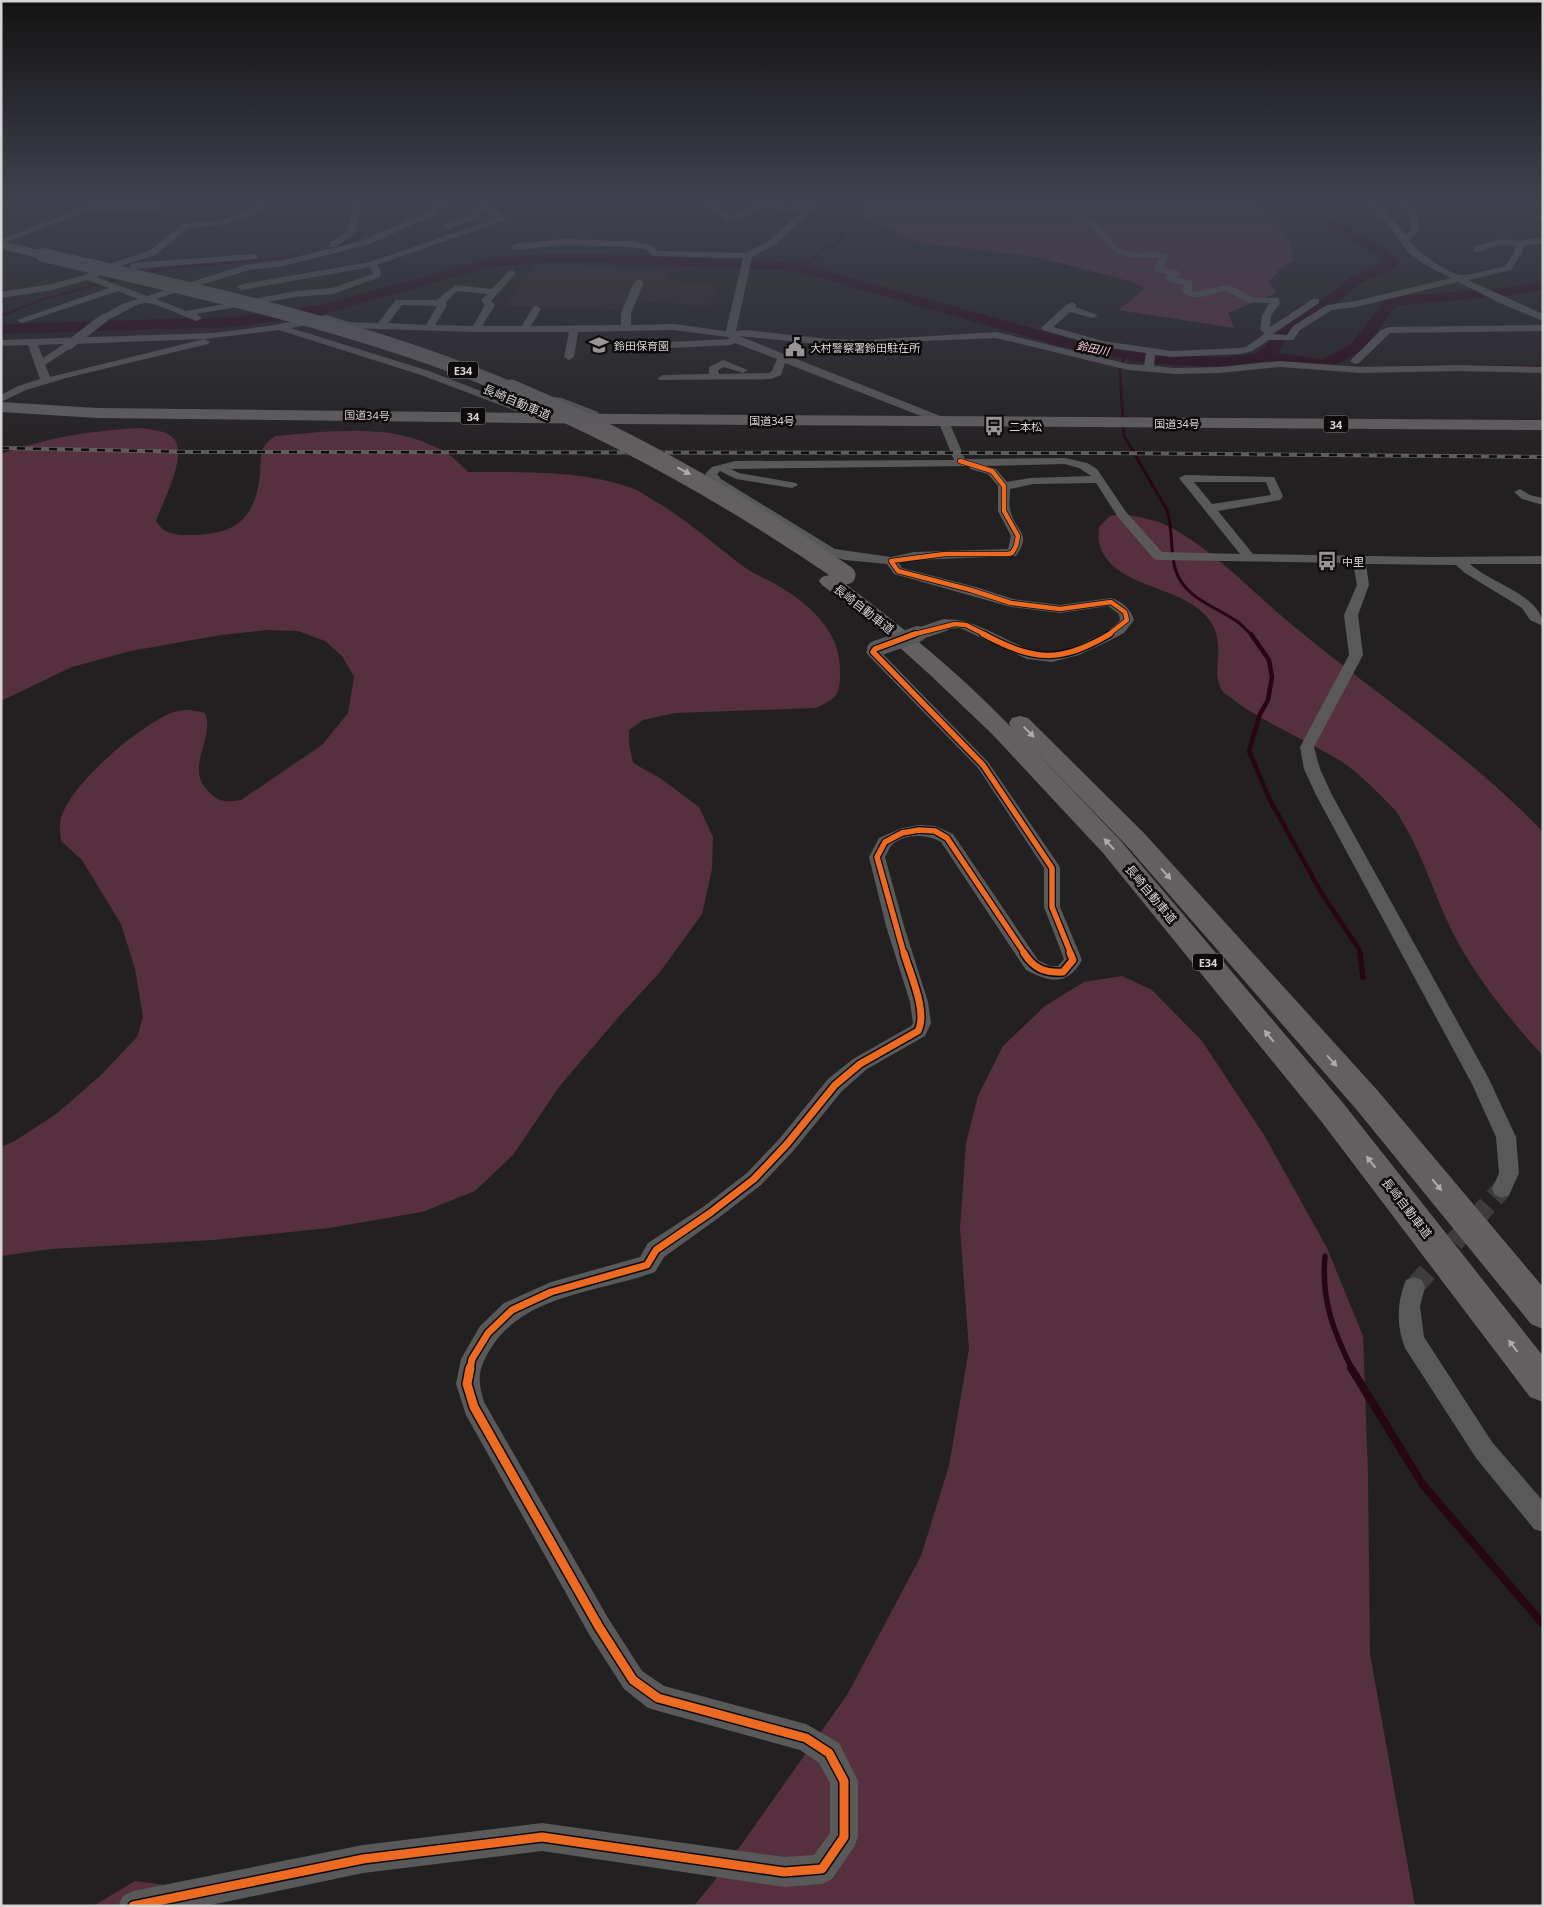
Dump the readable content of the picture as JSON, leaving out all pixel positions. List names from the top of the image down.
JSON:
{
  "streets": {
    "highway": [
      "E34",
      "長崎自動車道",
      "国道34号",
      "34"
    ]
  },
  "water": ["鈴田川"],
  "places": {
    "school or university": ["鈴田保育園"],
    "public building": ["大村警察署鈴田駐在所"],
    "bus stop": ["二本松", "中里"]
  }
}
